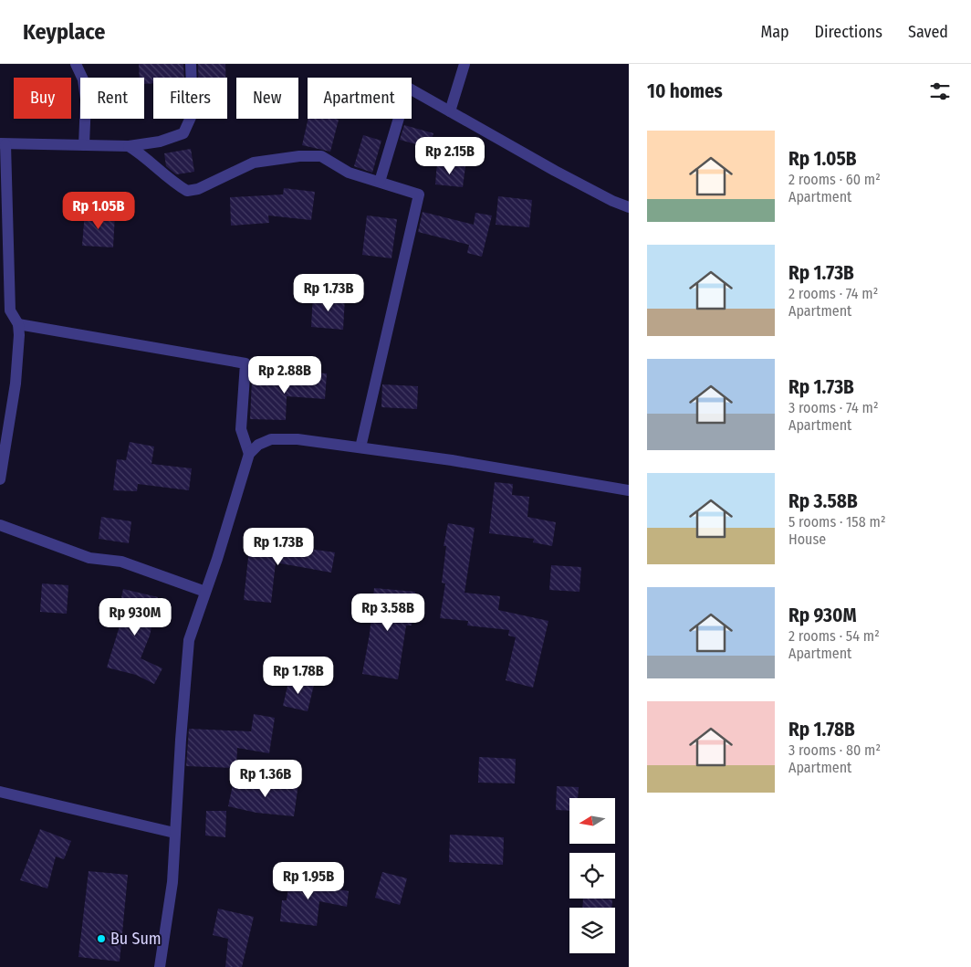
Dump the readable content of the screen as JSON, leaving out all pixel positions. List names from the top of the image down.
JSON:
{
  "places": ["Bu Sum"],
  "north": "left",
  "page": {
    "header": "Keyplace",
    "nav": ["Map", "Directions", "Saved"],
    "heading": "10 homes",
    "chip": [
      "Buy",
      "Rent",
      "Filters",
      "New",
      "Apartment"
    ],
    "list": [
      {
        "name": "Rp 1.05B",
        "note": "2 rooms · 60 m² · Apartment"
      },
      {
        "name": "Rp 1.73B",
        "note": "2 rooms · 74 m² · Apartment"
      },
      {
        "name": "Rp 1.73B",
        "note": "3 rooms · 74 m² · Apartment"
      },
      {
        "name": "Rp 3.58B",
        "note": "5 rooms · 158 m² · House"
      },
      {
        "name": "Rp 930M",
        "note": "2 rooms · 54 m² · Apartment"
      },
      {
        "name": "Rp 1.78B",
        "note": "3 rooms · 80 m² · Apartment"
      }
    ],
    "price": [
      "Rp 2.15B",
      "Rp 1.05B",
      "Rp 1.73B",
      "Rp 2.88B",
      "Rp 1.73B",
      "Rp 3.58B",
      "Rp 930M",
      "Rp 1.78B",
      "Rp 1.36B",
      "Rp 1.95B"
    ]
  }
}
